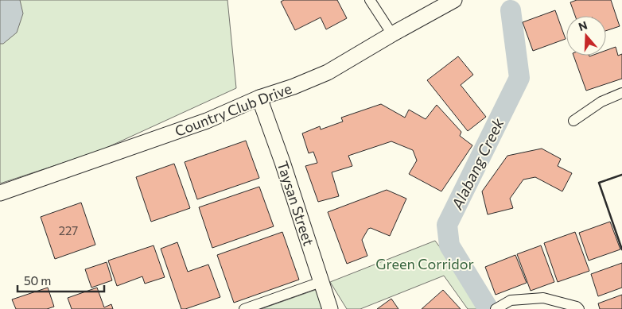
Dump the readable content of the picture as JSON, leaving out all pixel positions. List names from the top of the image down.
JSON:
{
  "streets": {
    "street": ["Country Club Drive", "Taysan Street"]
  },
  "crossings": [
    ["Country Club Drive", "Taysan Street"]
  ],
  "water": ["Alabang Creek"],
  "parks": ["Green Corridor"],
  "house_numbers": ["227"],
  "scale_bar": "50 m",
  "north": "top"
}
